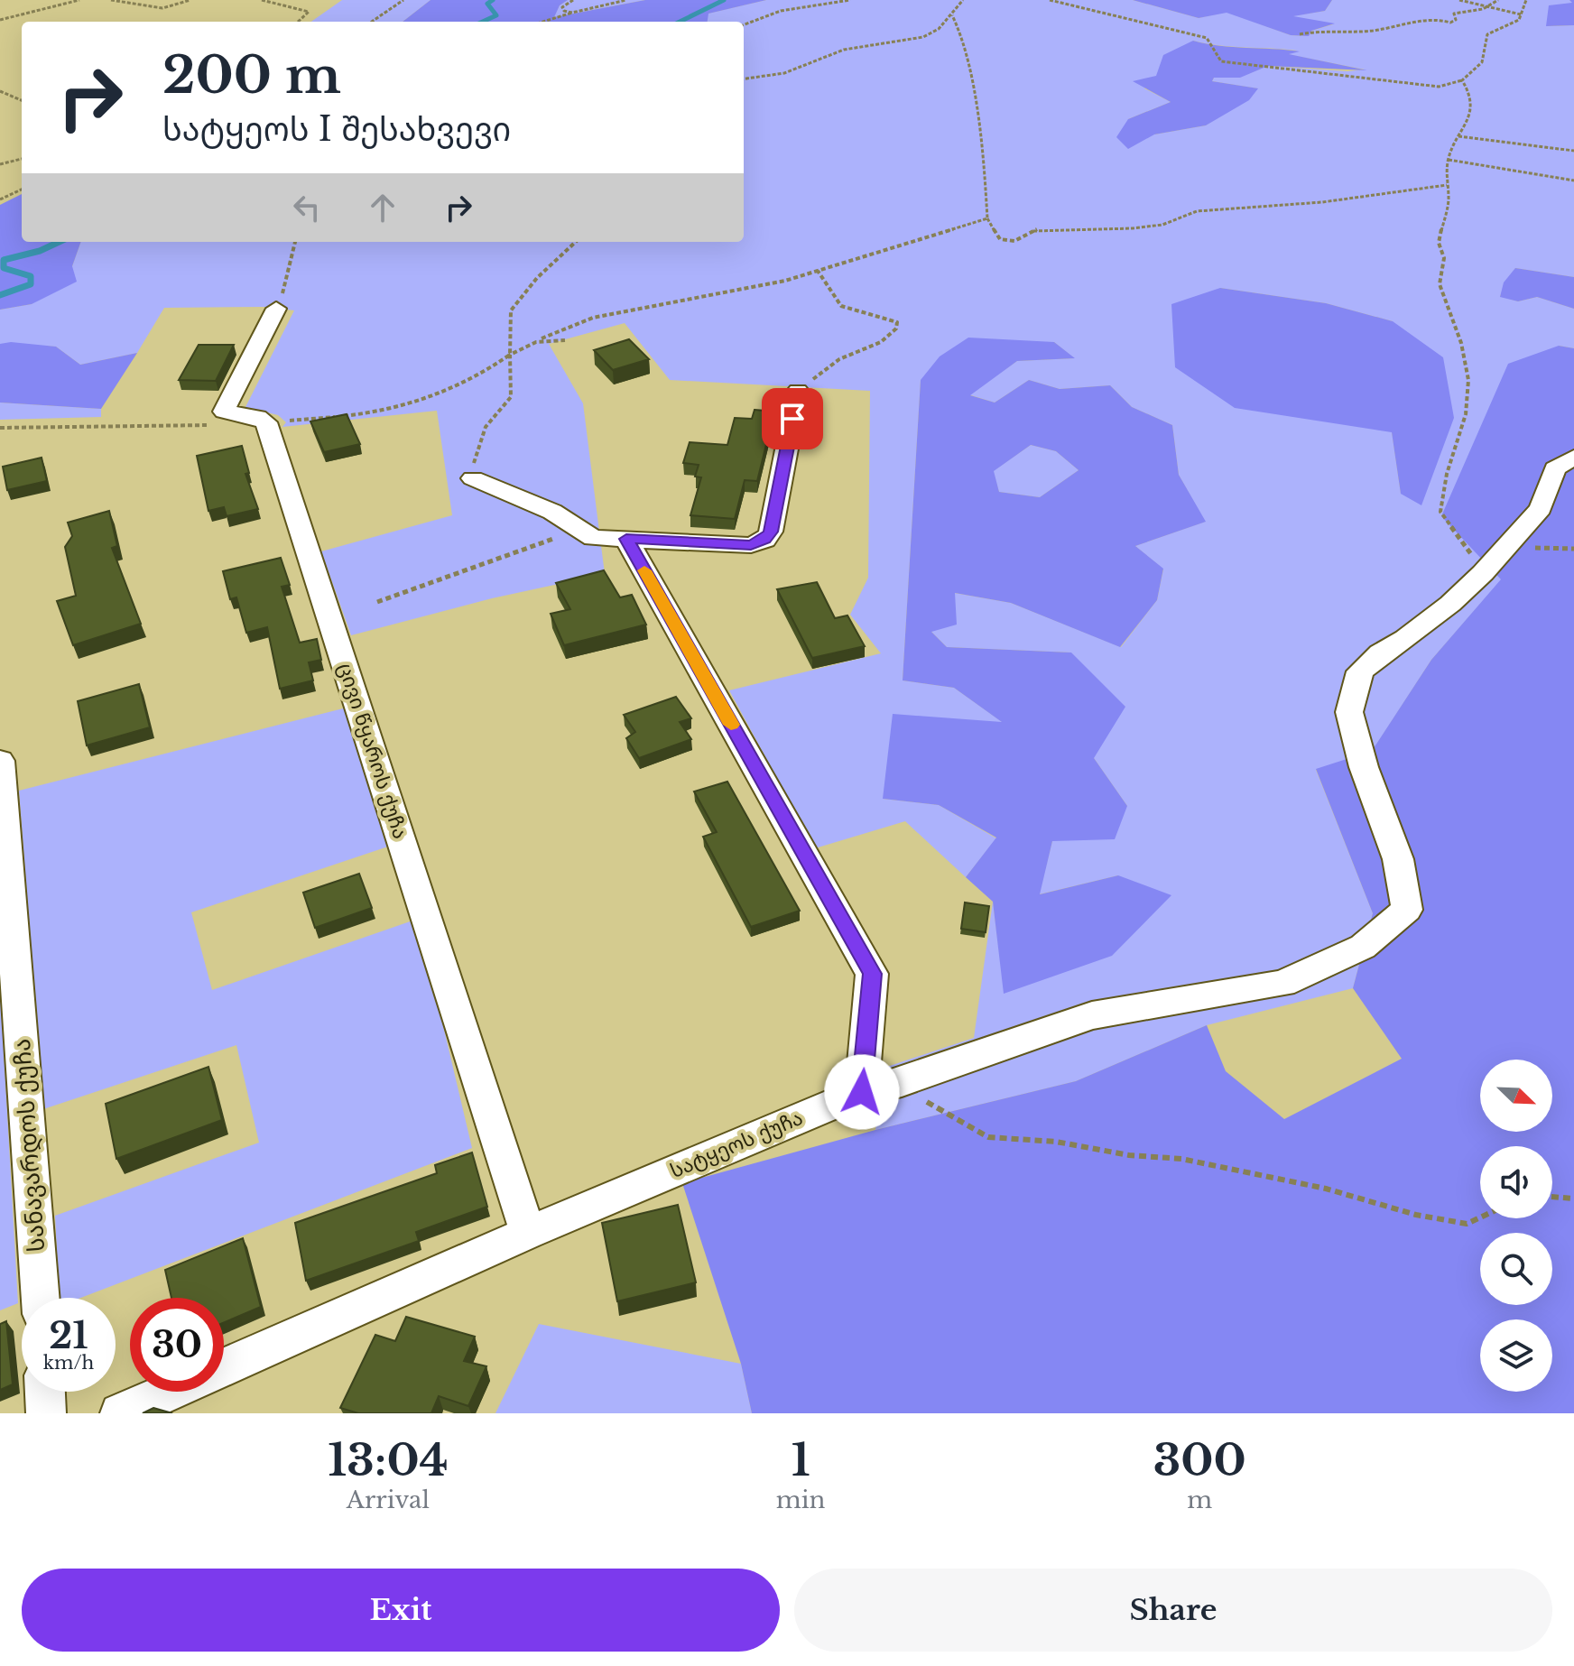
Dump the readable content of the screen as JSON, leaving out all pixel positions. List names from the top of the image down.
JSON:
{
  "streets": {
    "street": ["ცივი წყაროს ქუჩა", "სატყეოს ქუჩა", "სანავარდოს ქუჩა"]
  },
  "crossings": [
    ["ცივი წყაროს ქუჩა", "სატყეოს ქუჩა"]
  ],
  "north": "bottom right",
  "page": {
    "turn": ["200 m", "სატყეოს I შესახვევი"],
    "speed": "21 km/h",
    "limit": "30",
    "eta": [
      "13:04",
      "Arrival",
      "1",
      "min",
      "300",
      "m"
    ],
    "buttons": ["Exit", "Share"]
  }
}
